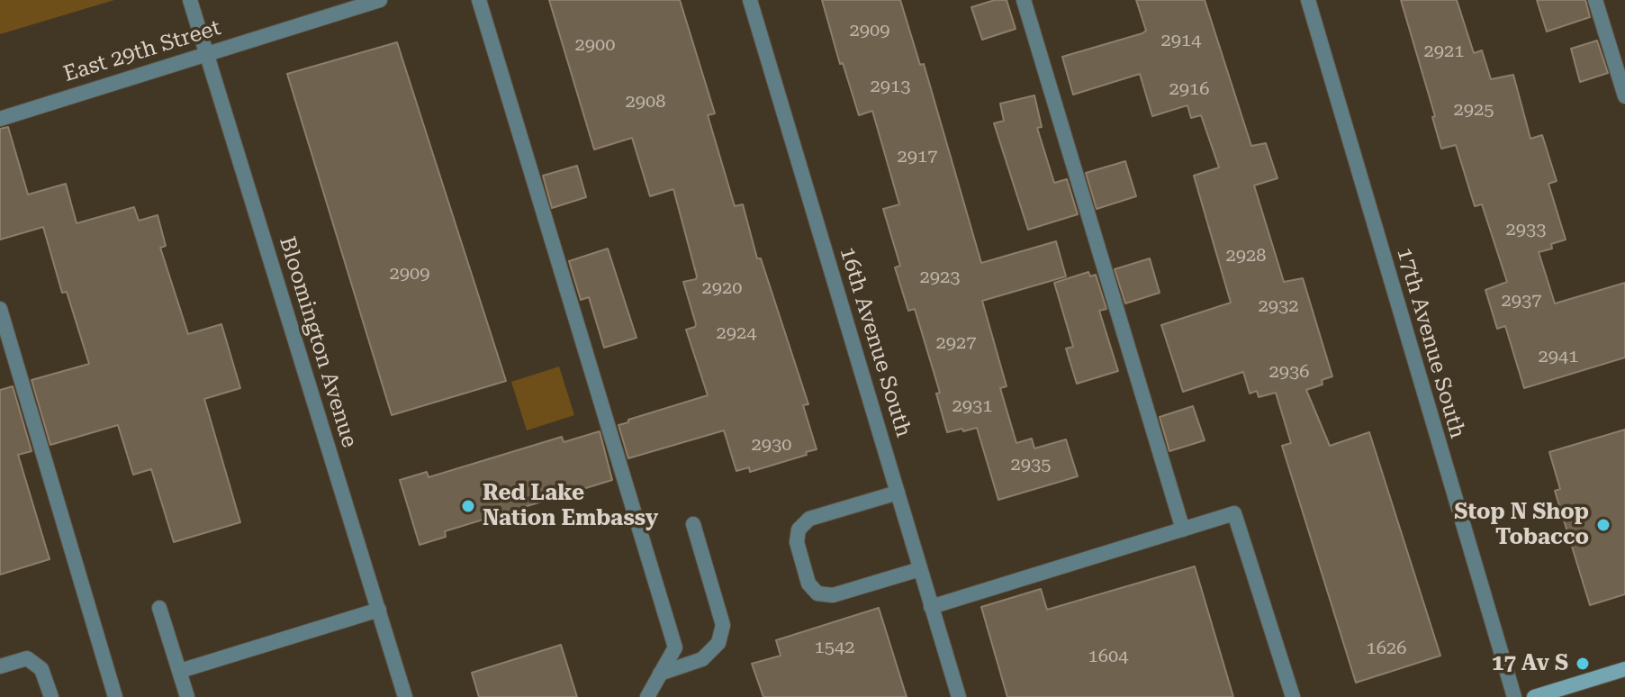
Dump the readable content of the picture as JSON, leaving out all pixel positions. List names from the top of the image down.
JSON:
{
  "streets": {
    "street": [
      "East 29th Street",
      "Bloomington Avenue",
      "16th Avenue South",
      "17th Avenue South"
    ]
  },
  "crossings": [
    ["East 29th Street", "Bloomington Avenue"]
  ],
  "places": ["Red Lake Nation Embassy", "Stop N Shop Tobacco", "17 Av S"],
  "house_numbers": [
    "2909",
    "2914",
    "2900",
    "2921",
    "2913",
    "2916",
    "2908",
    "2925",
    "2917",
    "2933",
    "2928",
    "2909",
    "2923",
    "2920",
    "2937",
    "2932",
    "2924",
    "2927",
    "2941",
    "2936",
    "2931",
    "2930",
    "2935",
    "1542",
    "1626",
    "1604"
  ]
}
